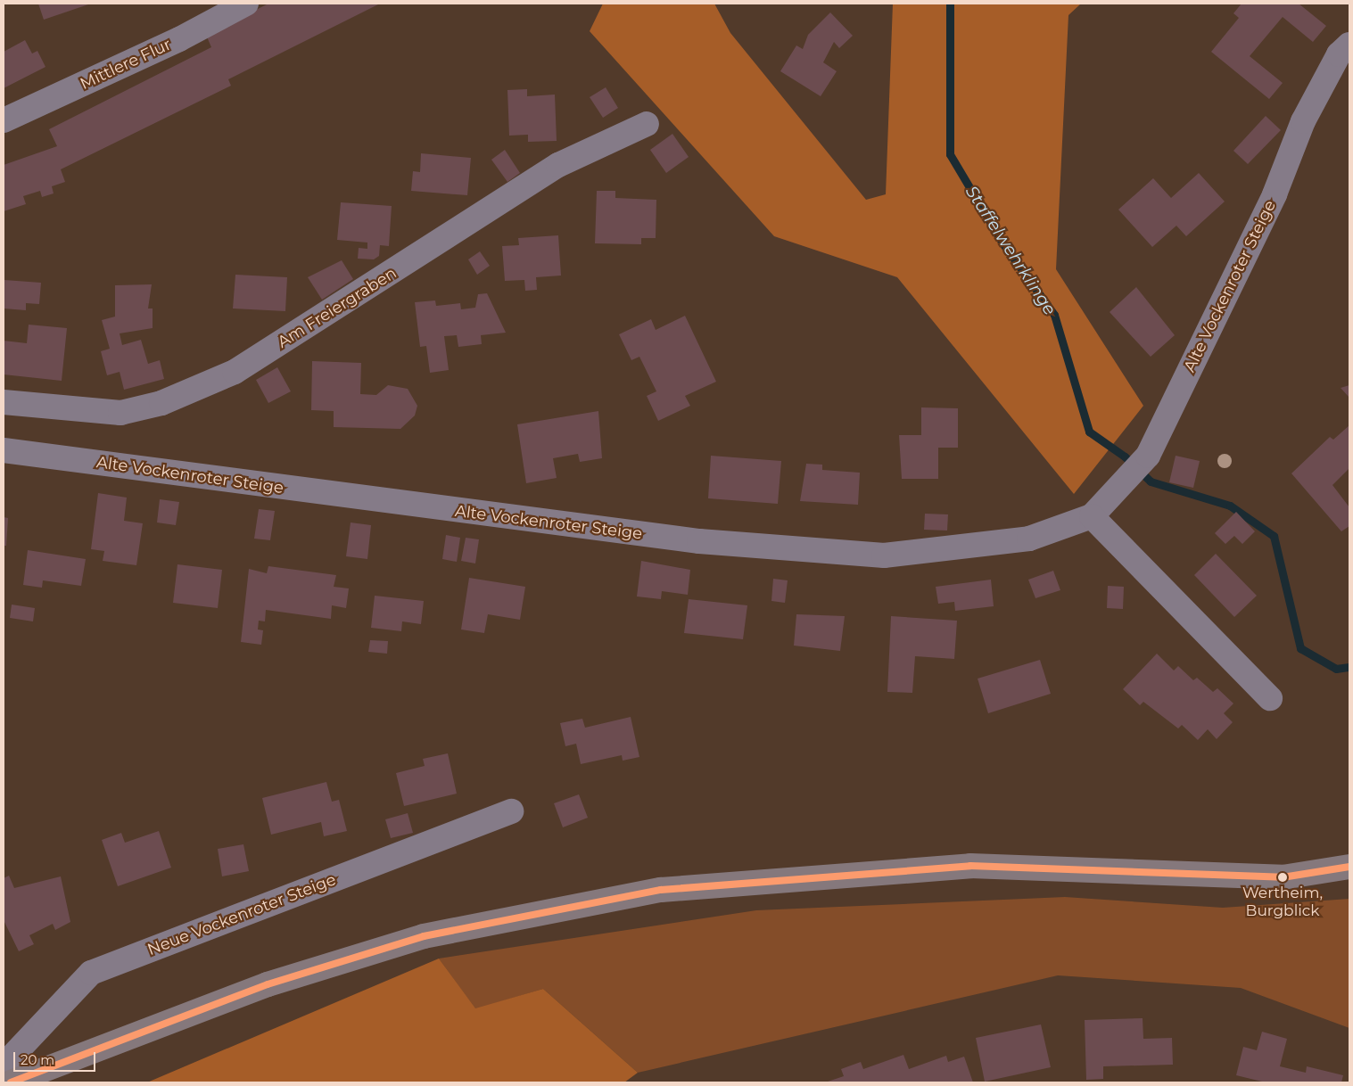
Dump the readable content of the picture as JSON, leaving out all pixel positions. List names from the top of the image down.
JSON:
{
  "streets": {
    "street": [
      "Mittlere Flur",
      "Alte Vockenroter Steige",
      "Am Freiergraben",
      "Neue Vockenroter Steige"
    ]
  },
  "water": ["Staffelwehrklinge"],
  "places": ["Wertheim, Burgblick"],
  "scale_bar": "20 m"
}
